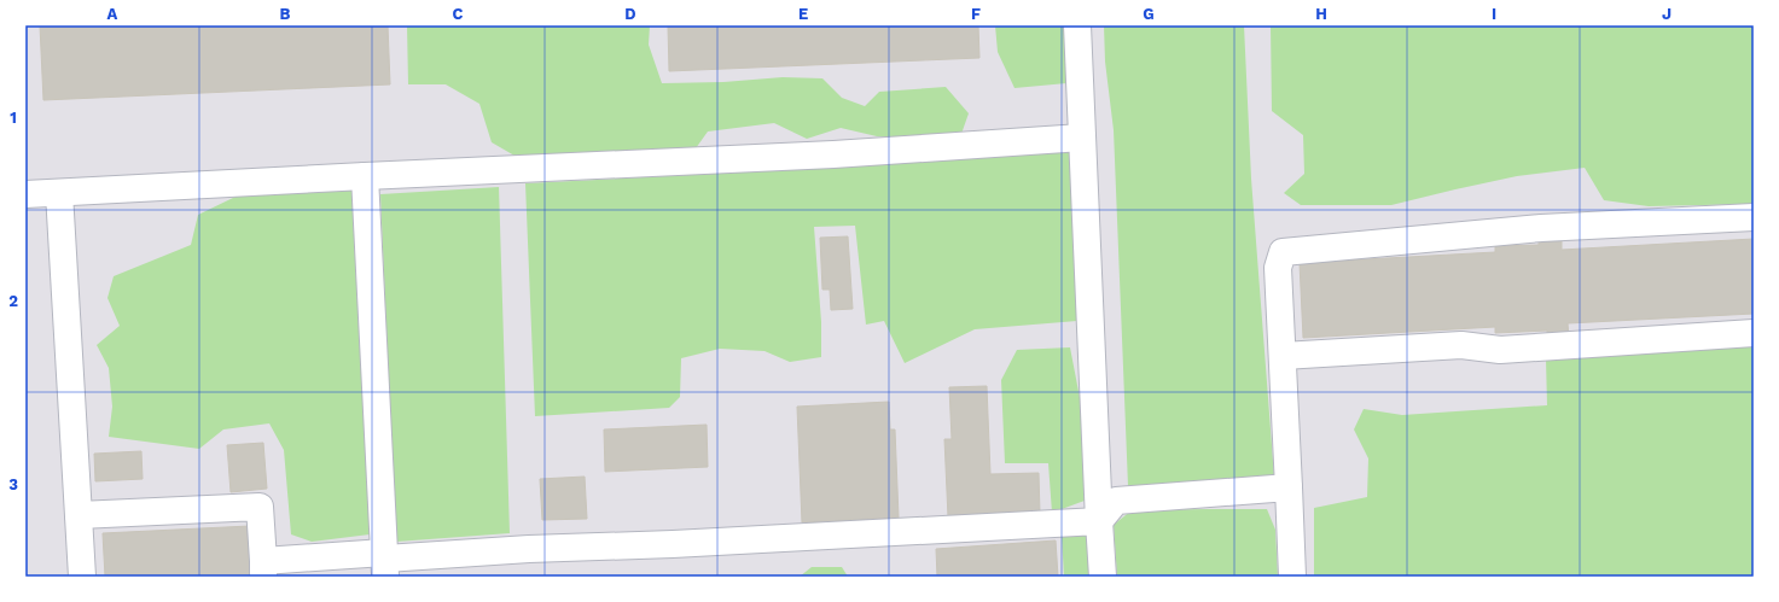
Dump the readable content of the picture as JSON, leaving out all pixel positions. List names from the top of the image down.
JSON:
{
  "grid": {
    "columns": [
      "A",
      "B",
      "C",
      "D",
      "E",
      "F",
      "G",
      "H",
      "I",
      "J"
    ],
    "rows": ["1", "2", "3"]
  }
}
